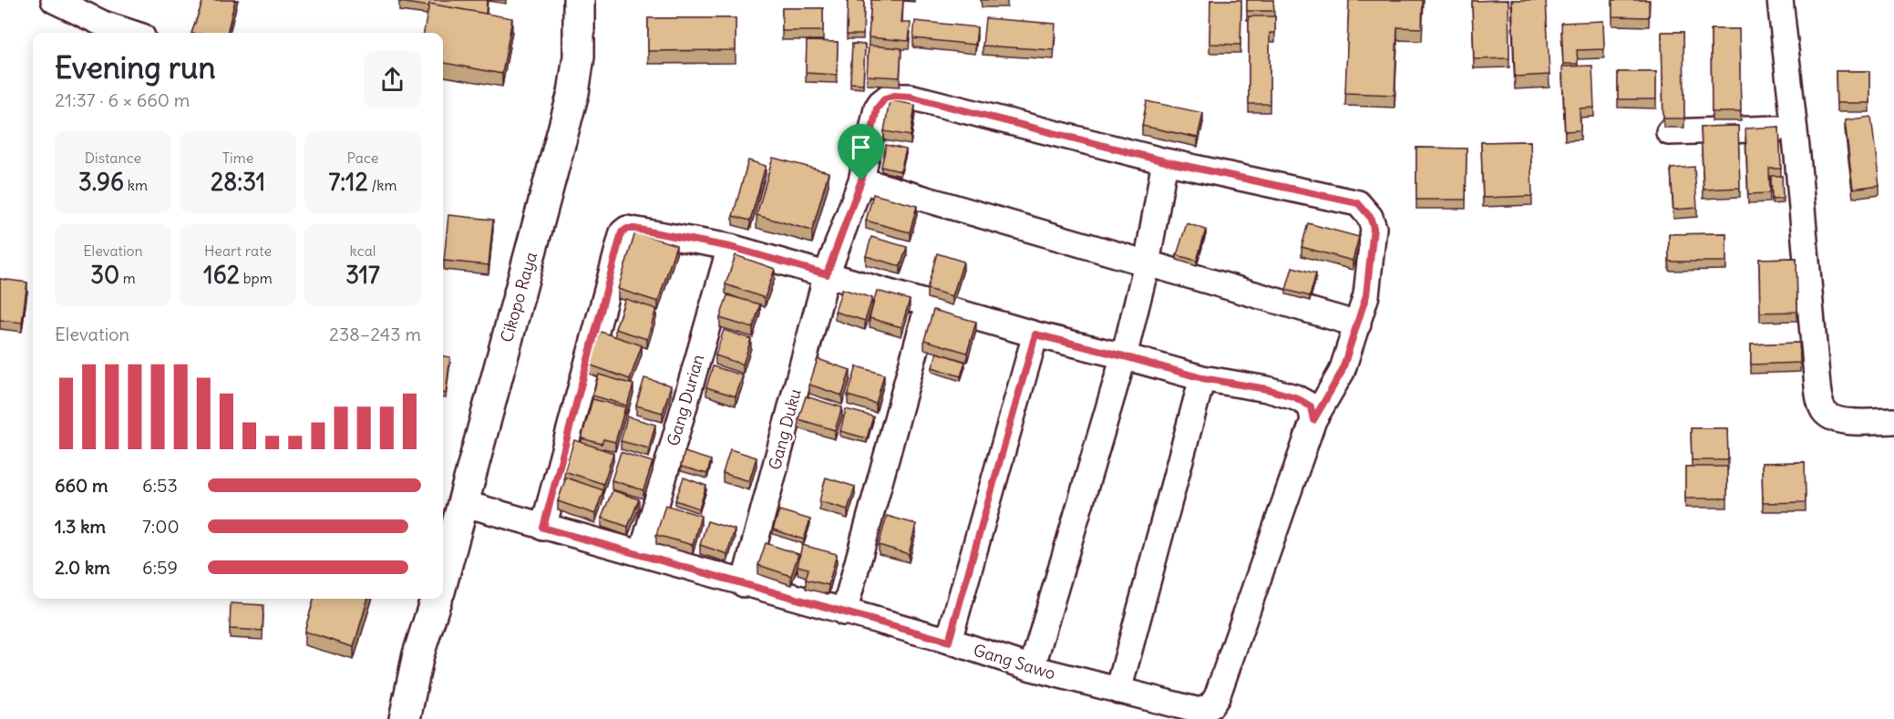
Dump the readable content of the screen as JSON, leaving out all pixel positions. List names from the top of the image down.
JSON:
{
  "streets": {
    "highway": ["Cikopo Raya"],
    "street": ["Gang Durian", "Gang Duku", "Gang Sawo"]
  },
  "crossings": [
    ["Cikopo Raya", "Gang Sawo"],
    ["Gang Durian", "Gang Sawo"],
    ["Gang Duku", "Gang Sawo"]
  ],
  "page": {
    "heading": ["Evening run", "21:37 · 6 × 660 m"],
    "stats": [
      ["Distance", "3.96 km"],
      ["Time", "28:31"],
      ["Pace", "7:12 /km"],
      ["Elevation", "30 m"],
      ["Heart rate", "162 bpm"],
      ["kcal", "317"]
    ],
    "chart": ["Elevation", "238–243 m"],
    "list": [
      {
        "name": "660 m",
        "note": "6:53"
      },
      {
        "name": "1.3 km",
        "note": "7:00"
      },
      {
        "name": "2.0 km",
        "note": "6:59"
      }
    ]
  }
}
